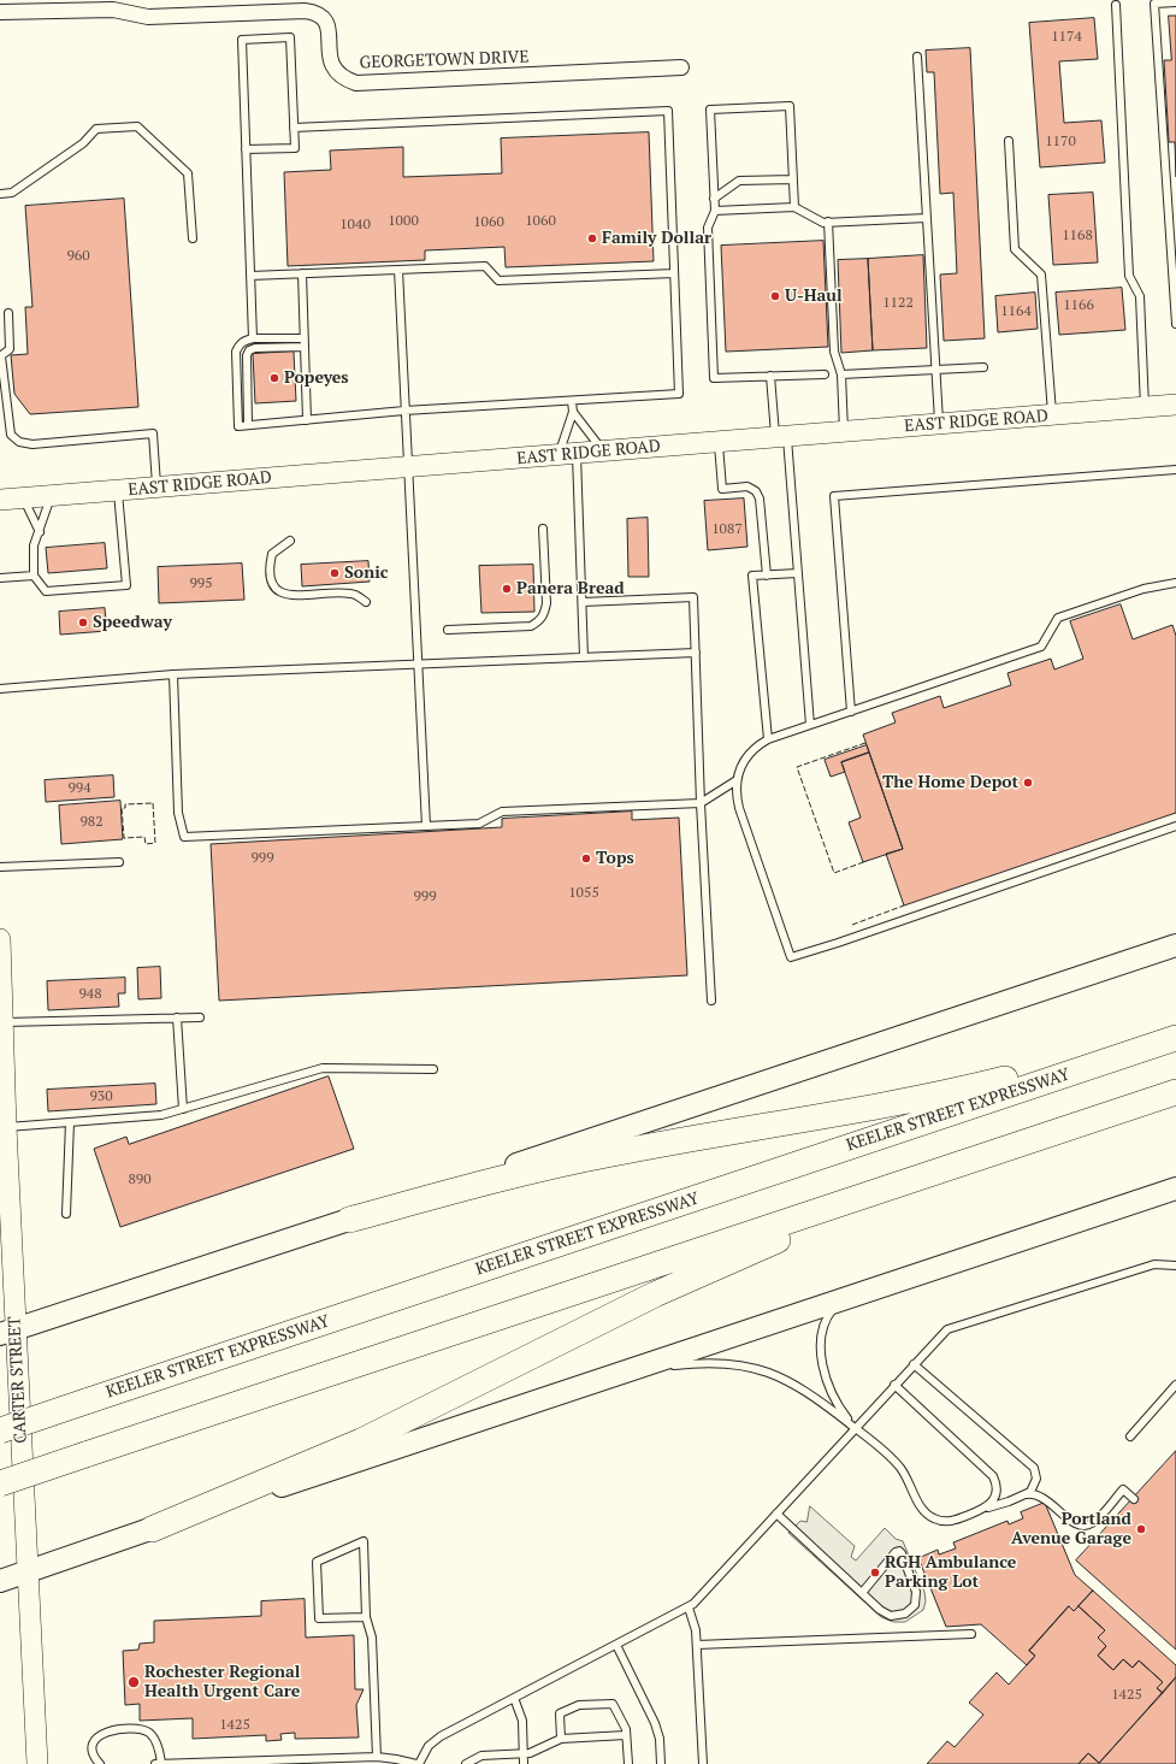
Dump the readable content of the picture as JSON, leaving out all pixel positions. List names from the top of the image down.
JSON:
{
  "streets": {
    "highway": ["KEELER STREET EXPRESSWAY"],
    "main road": ["EAST RIDGE ROAD", "CARTER STREET"],
    "street": ["GEORGETOWN DRIVE"]
  },
  "places": [
    "Family Dollar",
    "U-Haul",
    "Popeyes",
    "Sonic",
    "Panera Bread",
    "Speedway",
    "The Home Depot",
    "Tops",
    "Portland Avenue Garage",
    "RGH Ambulance Parking Lot",
    "Rochester Regional Health Urgent Care"
  ],
  "house_numbers": [
    "1174",
    "1170",
    "1000",
    "1060",
    "1060",
    "1040",
    "1168",
    "960",
    "1122",
    "1166",
    "1164",
    "1087",
    "995",
    "994",
    "982",
    "999",
    "1055",
    "999",
    "948",
    "930",
    "890",
    "1425",
    "1425"
  ]
}
